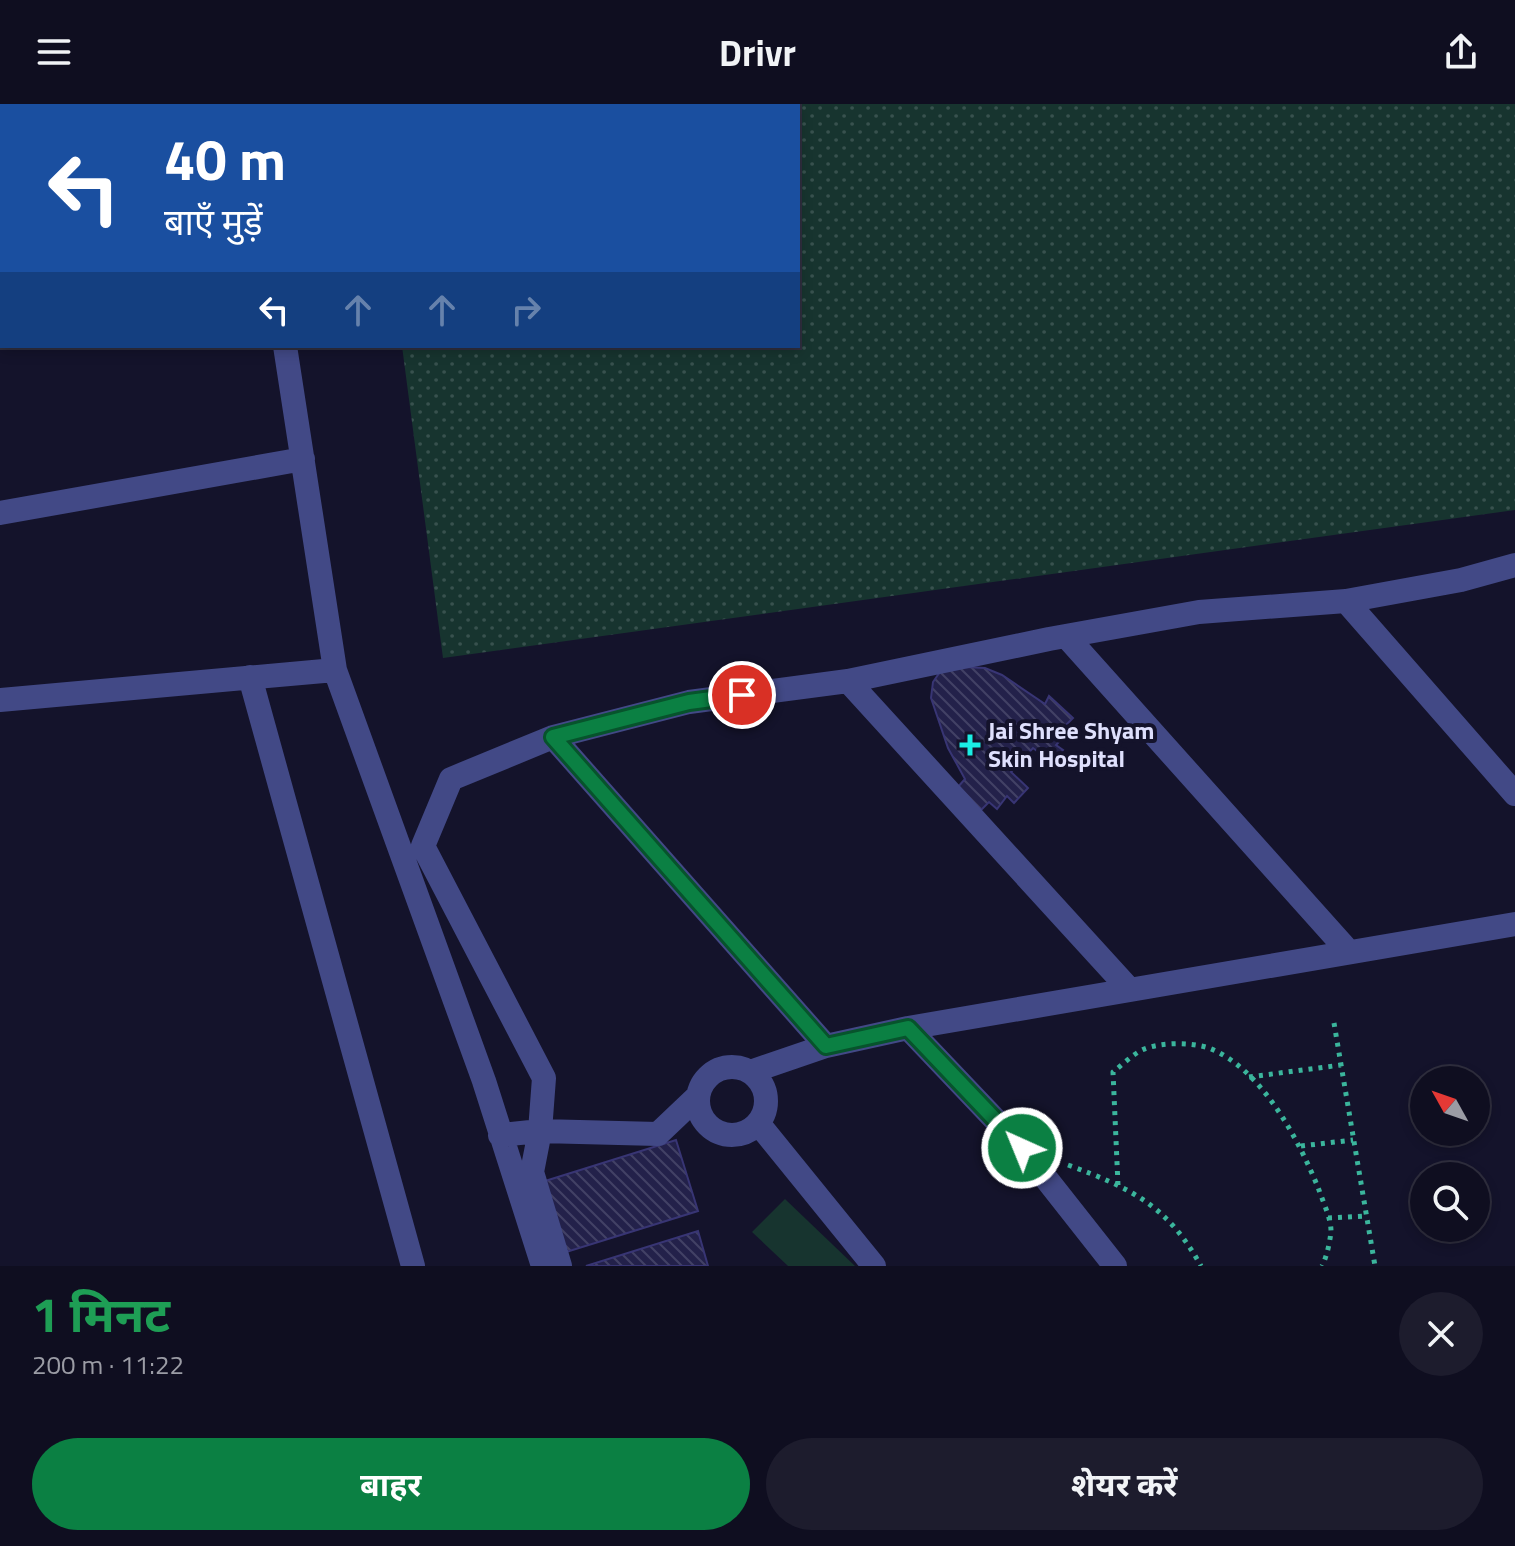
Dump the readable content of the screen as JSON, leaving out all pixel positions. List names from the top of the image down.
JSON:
{
  "places": {
    "health": ["Jai Shree Shyam Skin Hospital"]
  },
  "north": "top left",
  "page": {
    "header": "Drivr",
    "turn": ["40 m", "बाएँ मुड़ें"],
    "heading": ["1 मिनट", "200 m · 11:22"],
    "buttons": ["बाहर", "शेयर करें"]
  }
}
